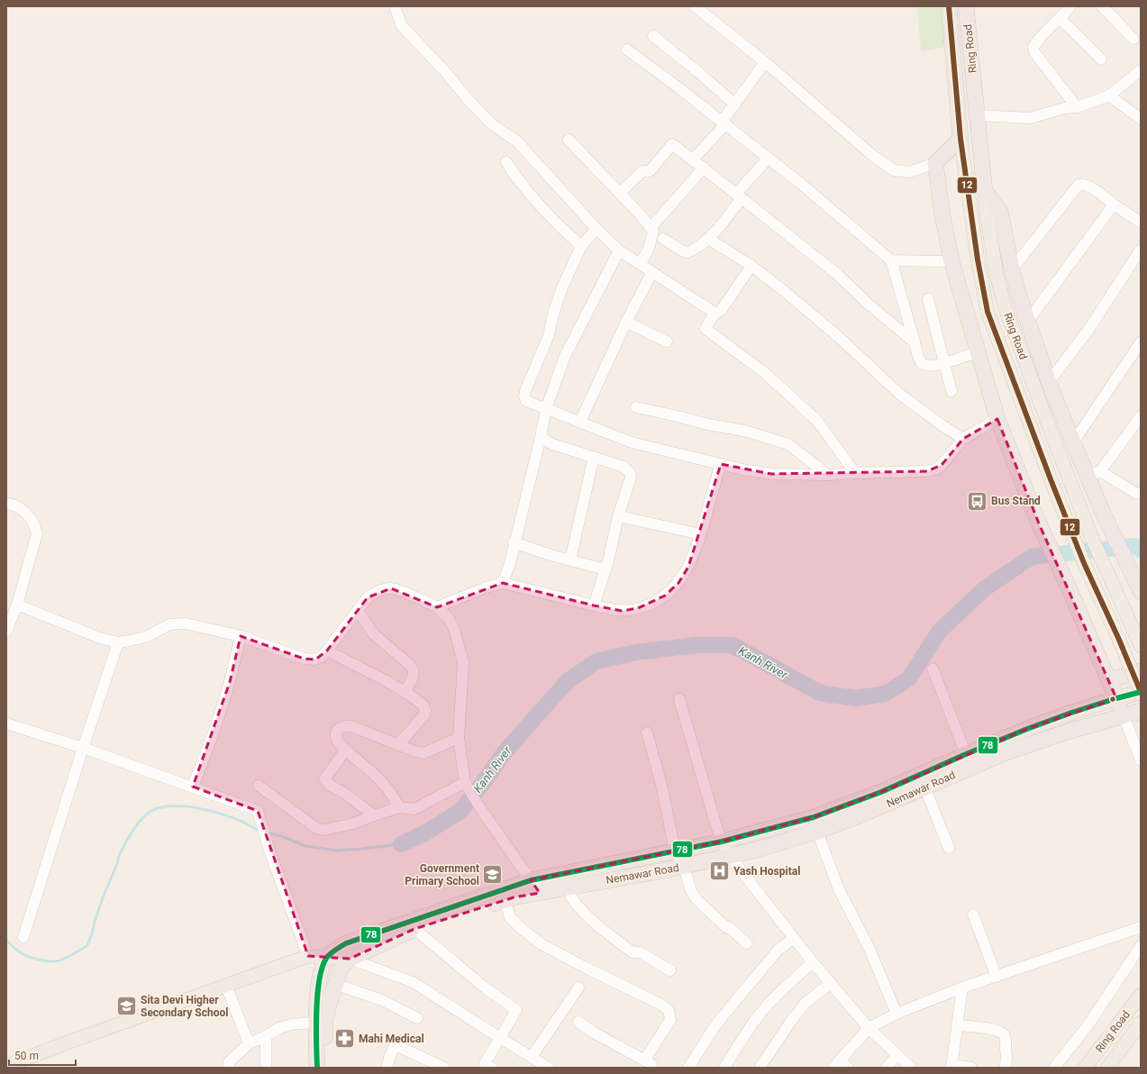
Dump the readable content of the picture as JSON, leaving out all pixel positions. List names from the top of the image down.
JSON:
{
  "streets": {
    "highway": ["Ring Road", "Nemawar Road"]
  },
  "crossings": [
    ["Ring Road", "Nemawar Road"]
  ],
  "water": ["Kanh River"],
  "places": {
    "bus stop": ["Bus Stand"],
    "hospital": ["Yash Hospital"],
    "school or university": ["Government Primary School", "Sita Devi Higher Secondary School"],
    "pharmacy": ["Mahi Medical"]
  },
  "lines": ["transit line 12", "transit line 78"],
  "scale_bar": "50 m"
}
